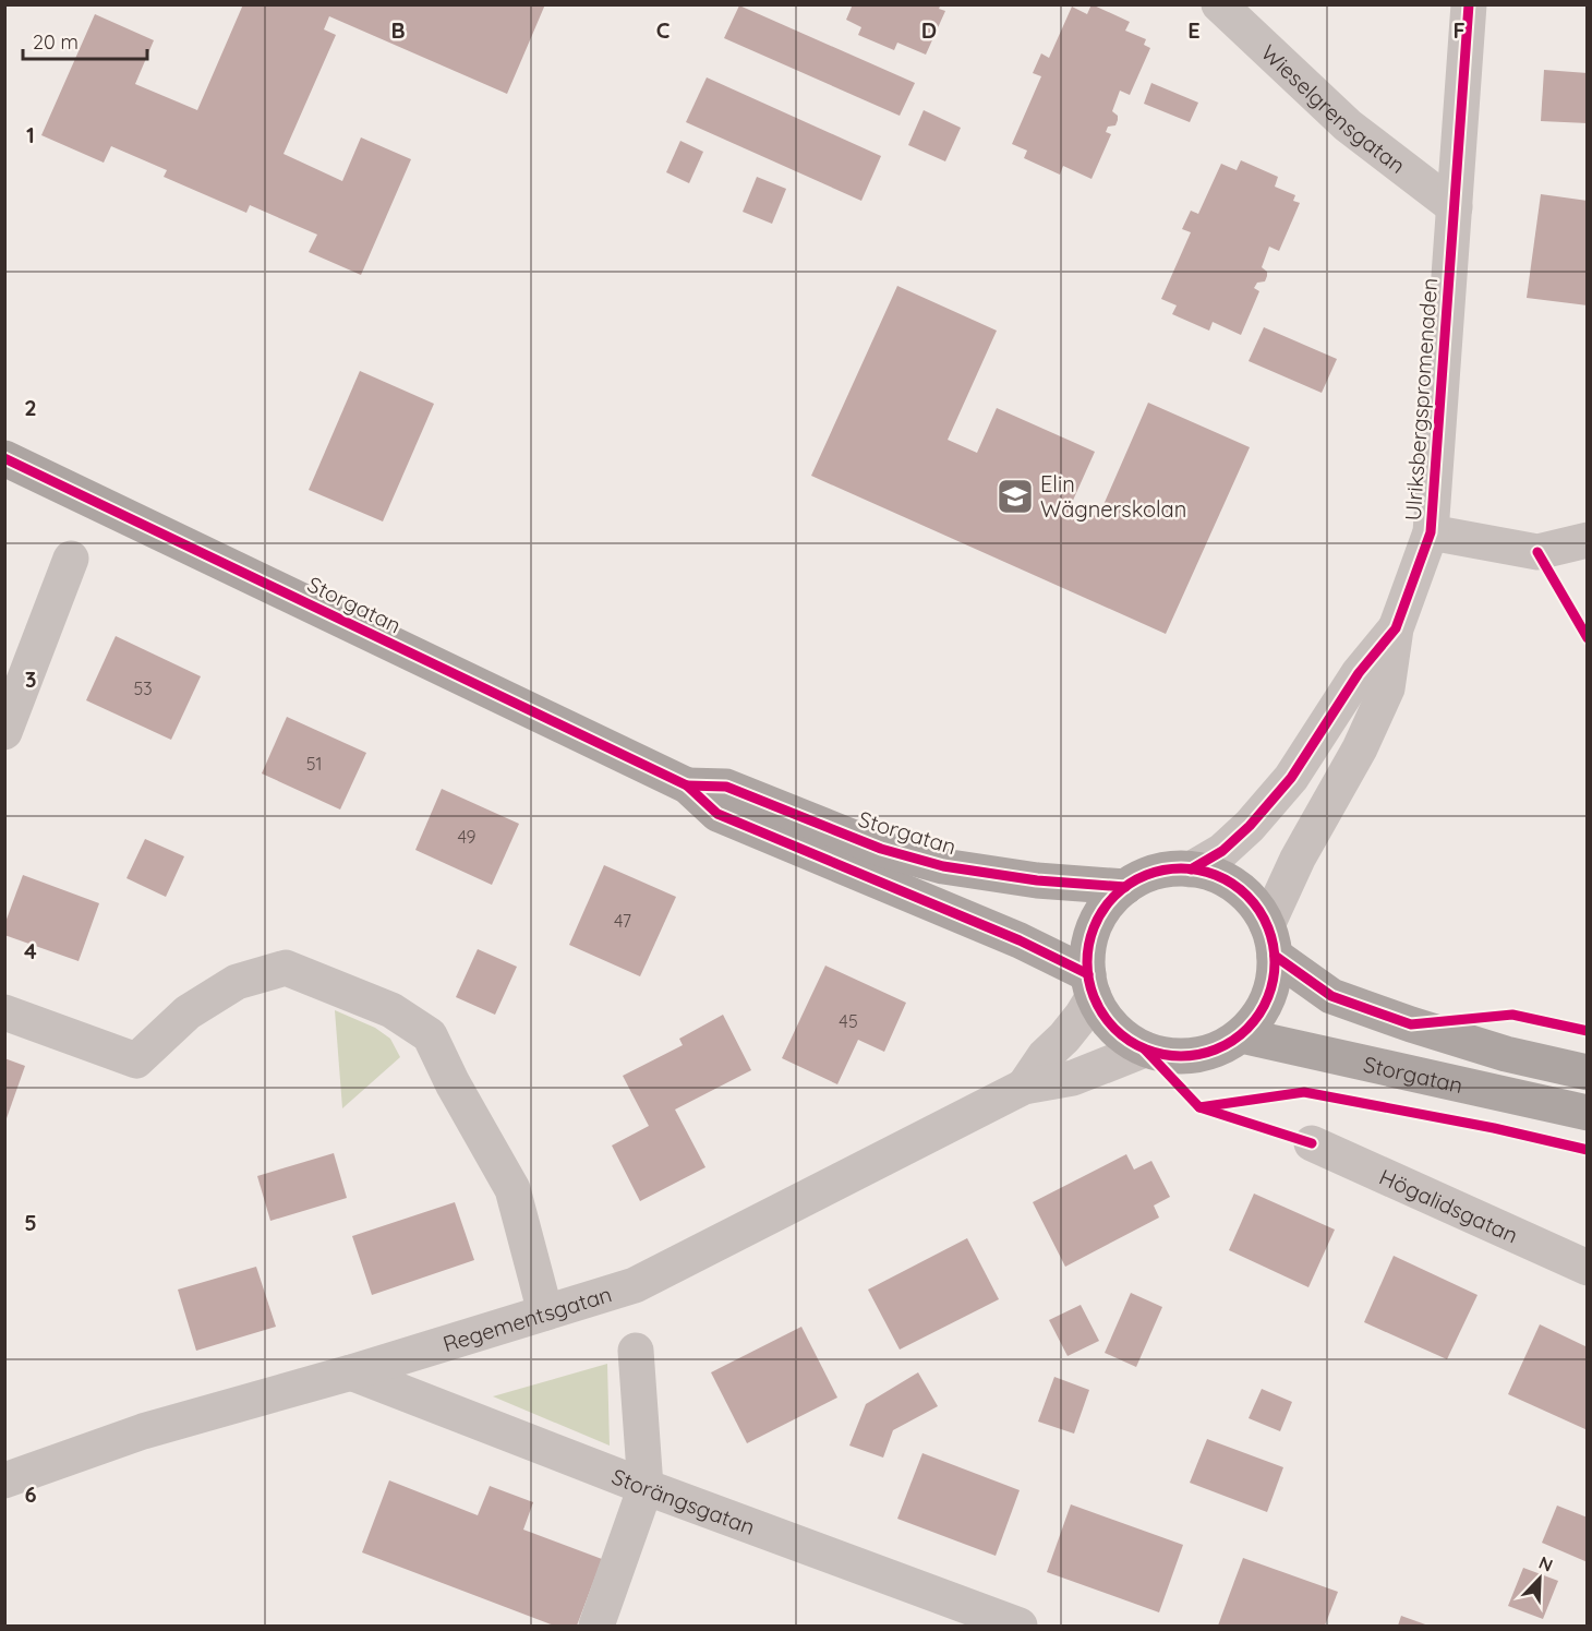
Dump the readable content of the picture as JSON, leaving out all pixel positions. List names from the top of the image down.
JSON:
{
  "streets": {
    "main road": ["Storgatan"],
    "street": [
      "Wieselgrensgatan",
      "Ulriksbergspromenaden",
      "Högalidsgatan",
      "Regementsgatan",
      "Storängsgatan"
    ]
  },
  "crossings": [
    ["Wieselgrensgatan", "Ulriksbergspromenaden"],
    ["Ulriksbergspromenaden", "Storgatan"],
    ["Ulriksbergspromenaden", "Regementsgatan"],
    ["Storgatan", "Regementsgatan"],
    ["Regementsgatan", "Storängsgatan"]
  ],
  "places": {
    "school or university": ["Elin Wägnerskolan"]
  },
  "house_numbers": [
    "53",
    "51",
    "49",
    "47",
    "45"
  ],
  "scale_bar": "20 m",
  "north": "top right",
  "grid": {
    "columns": [
      "B",
      "C",
      "D",
      "E",
      "F"
    ],
    "rows": [
      "1",
      "2",
      "3",
      "4",
      "5",
      "6"
    ]
  }
}
